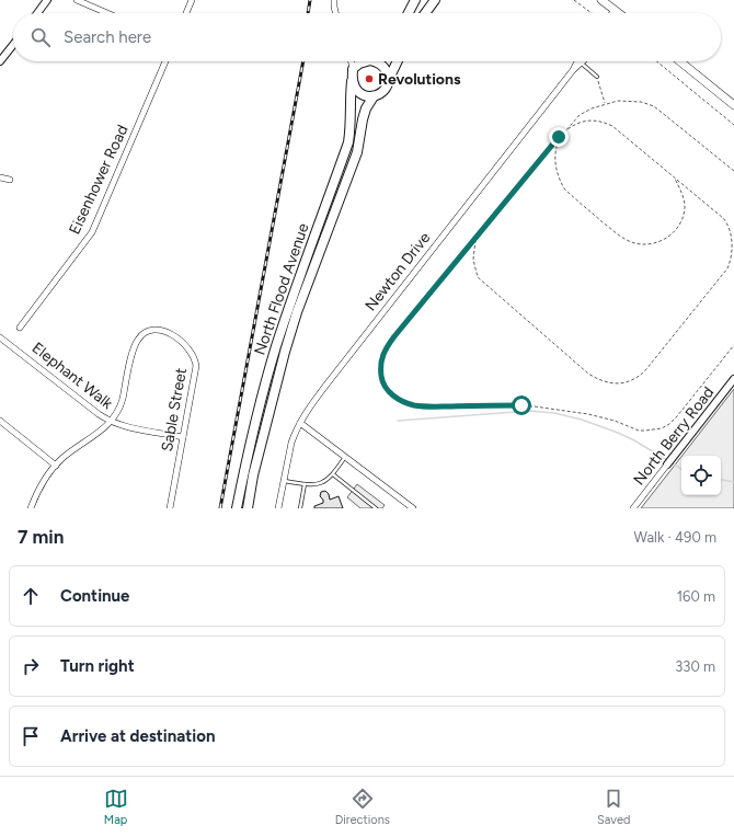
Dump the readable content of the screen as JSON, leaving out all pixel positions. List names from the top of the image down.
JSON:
{
  "streets": {
    "main road": ["North Flood Avenue"],
    "street": [
      "Eisenhower Road",
      "Newton Drive",
      "Elephant Walk",
      "Sable Street",
      "North Berry Road"
    ]
  },
  "crossings": [
    ["Elephant Walk", "Sable Street"]
  ],
  "places": ["Revolutions"],
  "page": {
    "search": "Search here",
    "heading": ["7 min", "Walk · 490 m"],
    "list": [
      ["Continue", "160 m"],
      ["Turn right", "330 m"],
      "Arrive at destination"
    ],
    "nav": ["Map", "Directions", "Saved"]
  }
}
